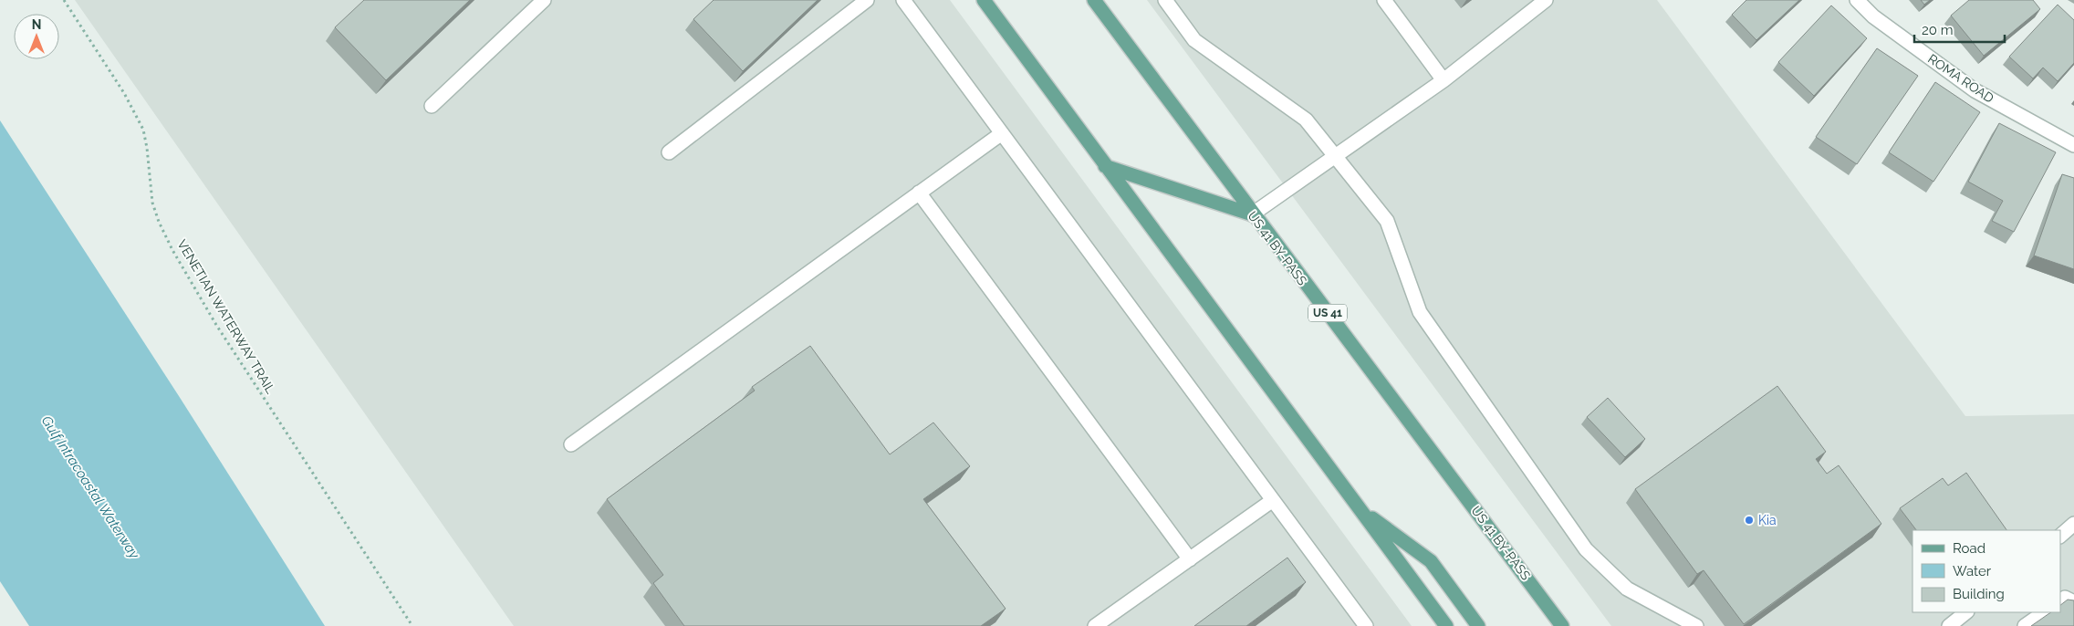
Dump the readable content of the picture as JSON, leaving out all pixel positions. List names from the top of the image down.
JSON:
{
  "streets": {
    "main road": ["US 41 BY-PASS", "US 41"],
    "street": ["ROMA ROAD"],
    "path": ["VENETIAN WATERWAY TRAIL"]
  },
  "water": ["Gulf Intracoastal Waterway"],
  "places": ["Kia"],
  "legend": ["Road", "Water", "Building"],
  "scale_bar": "20 m",
  "north": "top"
}
